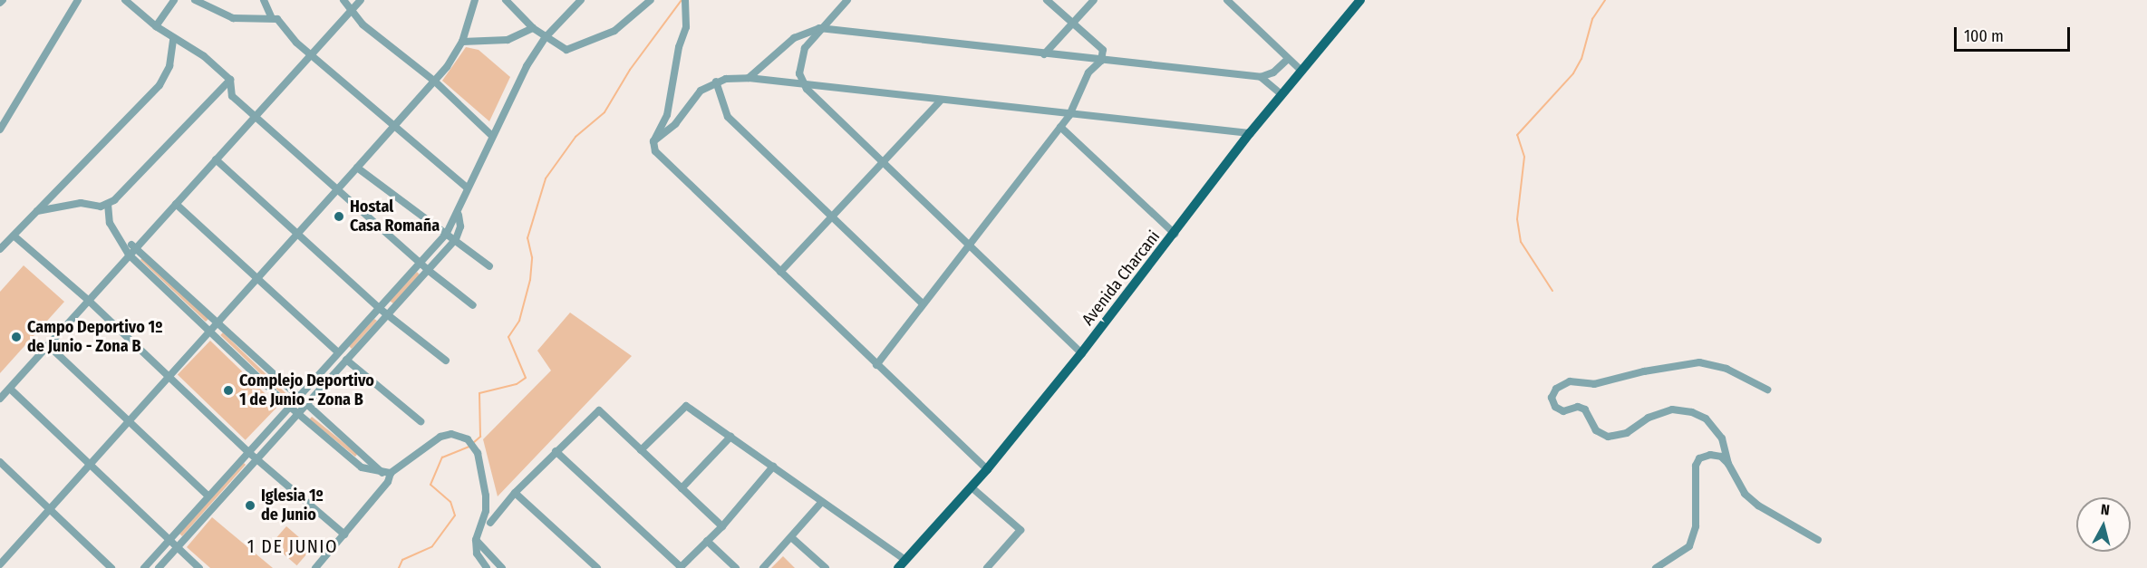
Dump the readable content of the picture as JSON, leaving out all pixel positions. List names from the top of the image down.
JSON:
{
  "streets": {
    "main road": ["Avenida Charcani"]
  },
  "districts": ["1 DE JUNIO"],
  "places": [
    "Hostal Casa Romaña",
    "Campo Deportivo 1º de Junio - Zona B",
    "Complejo Deportivo 1 de Junio - Zona B",
    "Iglesia 1º de Junio"
  ],
  "scale_bar": "100 m",
  "north": "top"
}
